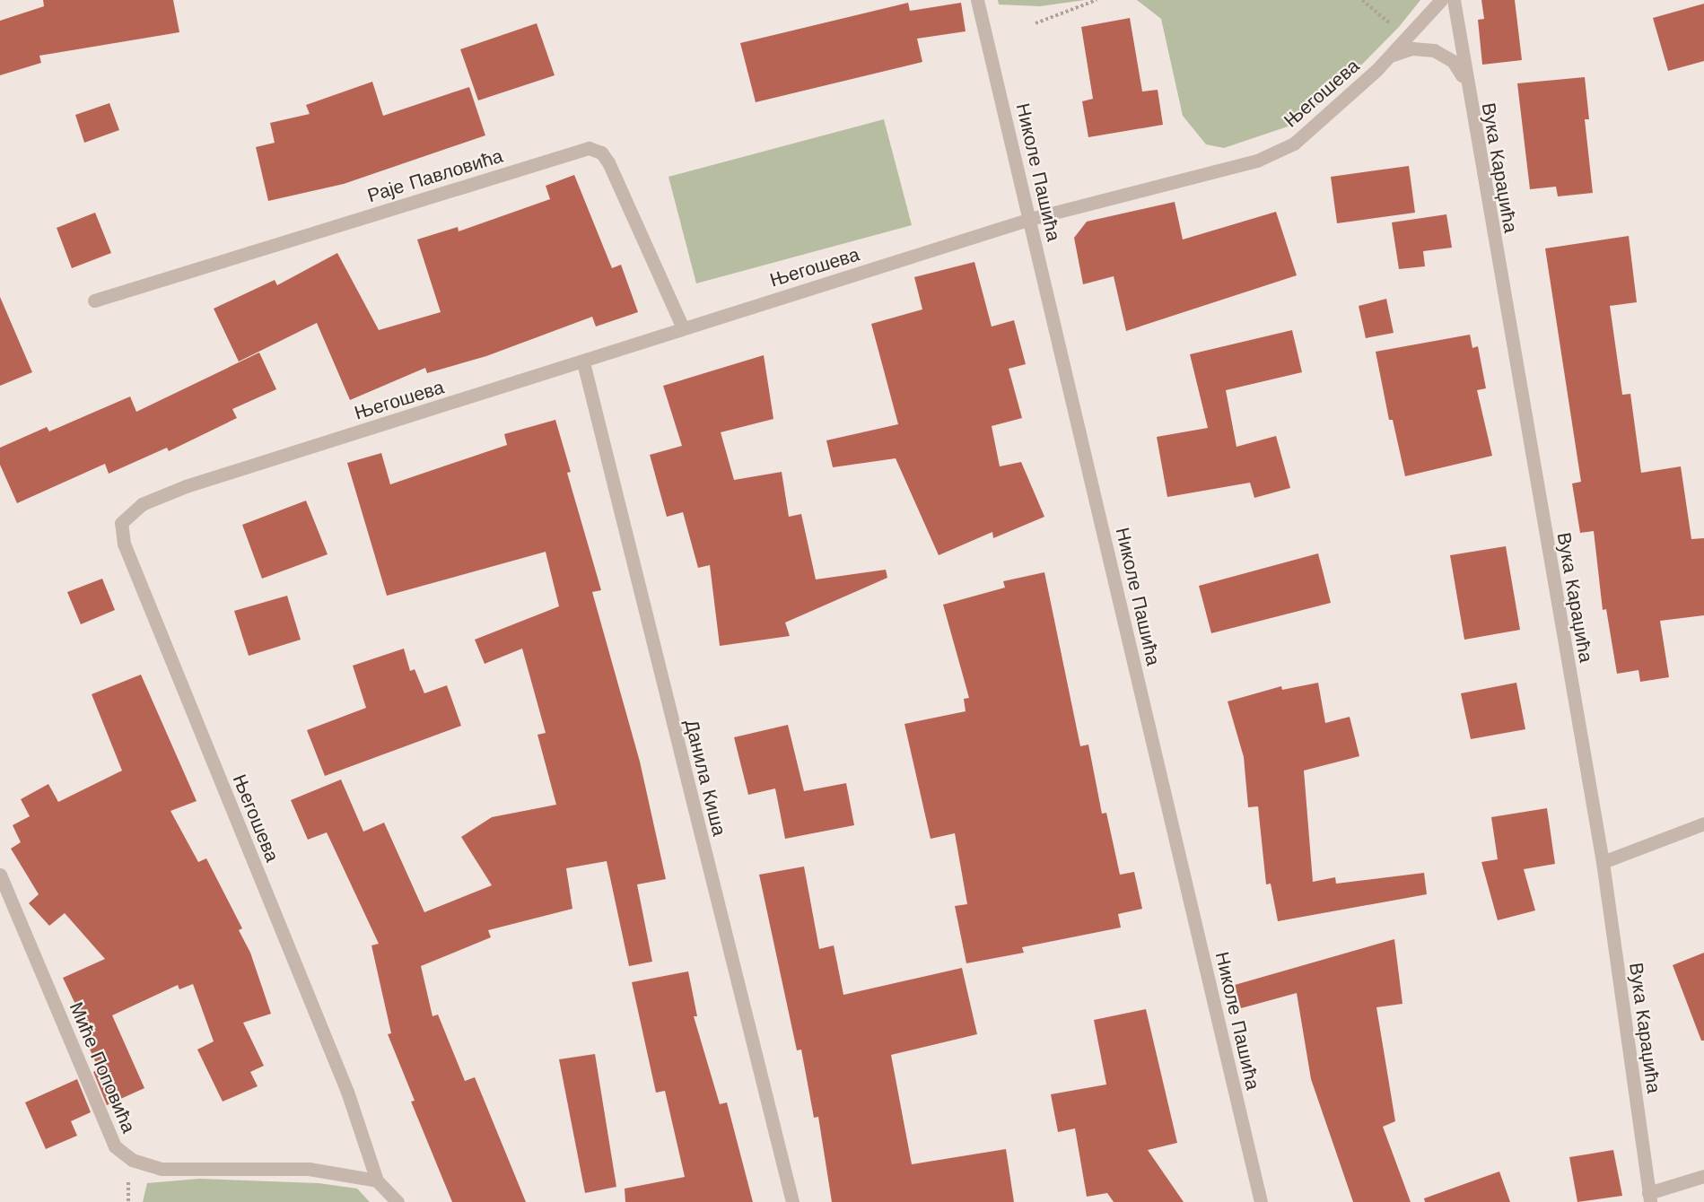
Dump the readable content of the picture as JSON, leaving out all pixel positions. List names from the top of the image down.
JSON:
{
  "streets": {
    "street": [
      "Његошева",
      "Вука Караџића",
      "Николе Пашића",
      "Раје Павловића",
      "Данила Киша",
      "Миће Поповића"
    ]
  },
  "crossings": [
    ["Његошева", "Вука Караџића"],
    ["Његошева", "Николе Пашића"],
    ["Његошева", "Раје Павловића"],
    ["Његошева", "Данила Киша"],
    ["Његошева", "Миће Поповића"]
  ]
}
